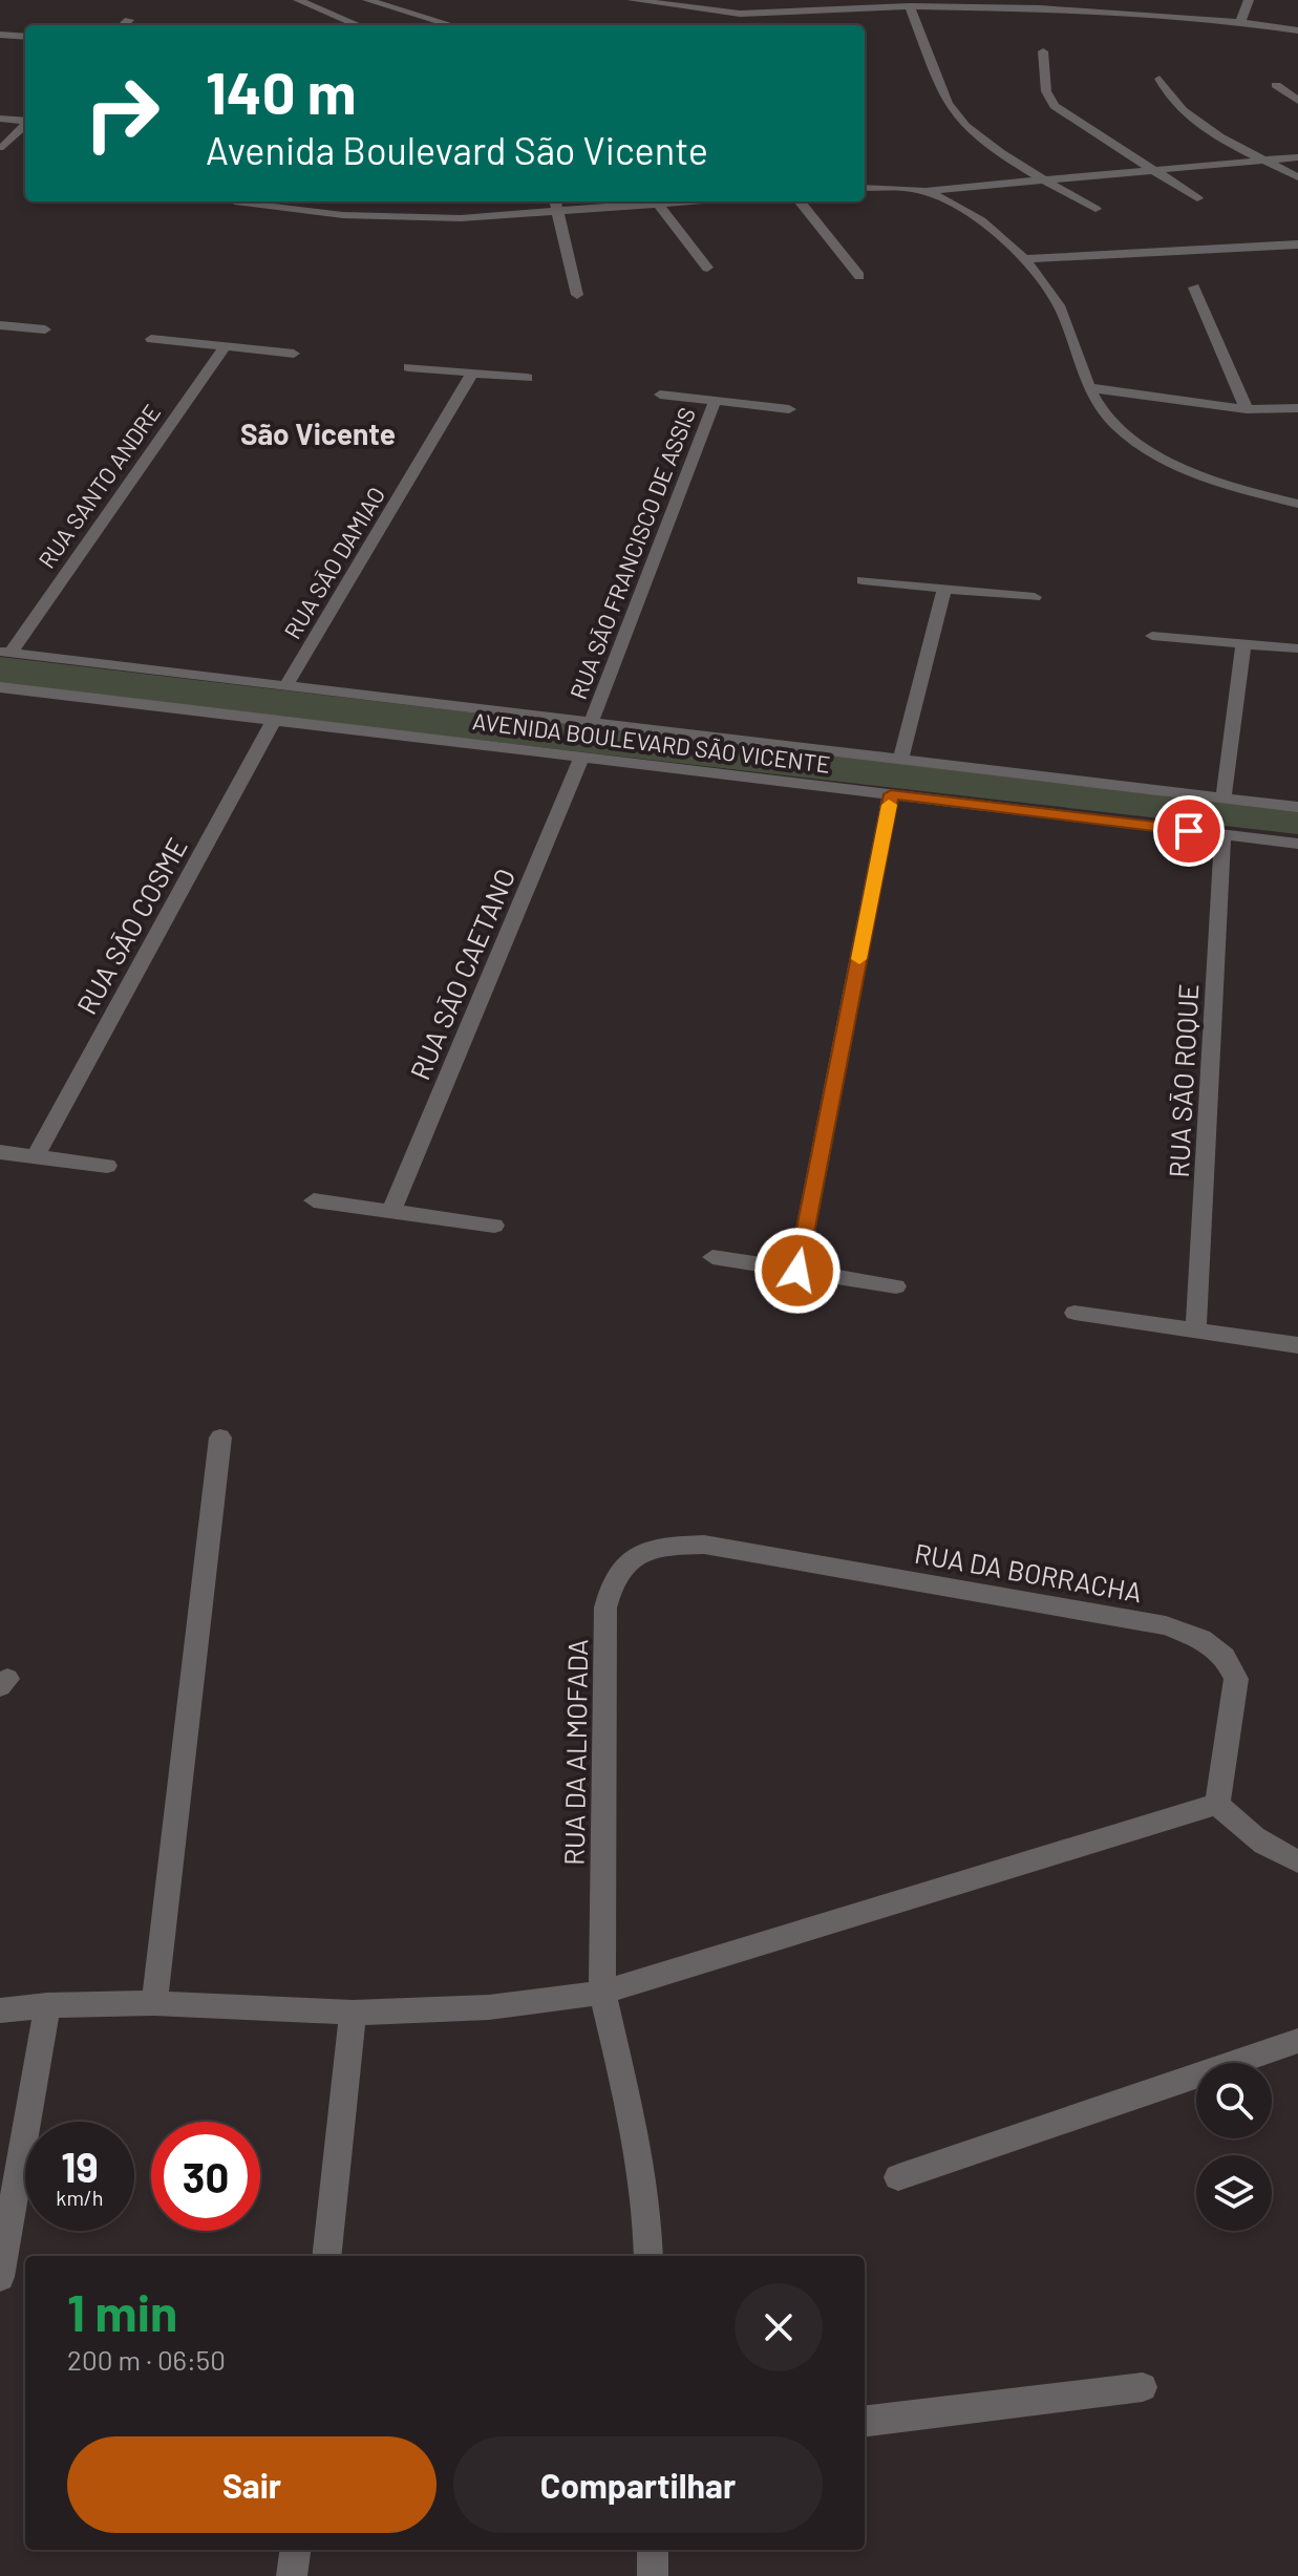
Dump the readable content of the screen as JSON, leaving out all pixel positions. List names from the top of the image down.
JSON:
{
  "streets": {
    "street": [
      "RUA SANTO ANDRE",
      "RUA SĀO FRANCISCO DE ASSIS",
      "RUA SĀO DAMIAO",
      "AVENIDA BOULEVARD SÃO VICENTE",
      "RUA SĀO COSME",
      "RUA SĀO CAETANO",
      "RUA SĀO ROQUE",
      "RUA DA BORRACHA",
      "RUA DA ALMOFADA"
    ]
  },
  "crossings": [
    ["RUA SANTO ANDRE", "AVENIDA BOULEVARD SÃO VICENTE"],
    ["RUA SĀO FRANCISCO DE ASSIS", "AVENIDA BOULEVARD SÃO VICENTE"],
    ["RUA SĀO DAMIAO", "AVENIDA BOULEVARD SÃO VICENTE"],
    ["AVENIDA BOULEVARD SÃO VICENTE", "RUA SĀO COSME"],
    ["AVENIDA BOULEVARD SÃO VICENTE", "RUA SĀO CAETANO"],
    ["AVENIDA BOULEVARD SÃO VICENTE", "RUA SĀO ROQUE"],
    ["RUA DA BORRACHA", "RUA DA ALMOFADA"]
  ],
  "districts": ["São Vicente"],
  "page": {
    "turn": ["140 m", "Avenida Boulevard São Vicente"],
    "speed": "19 km/h",
    "limit": "30",
    "heading": ["1 min", "200 m · 06:50"],
    "buttons": ["Sair", "Compartilhar"]
  }
}
